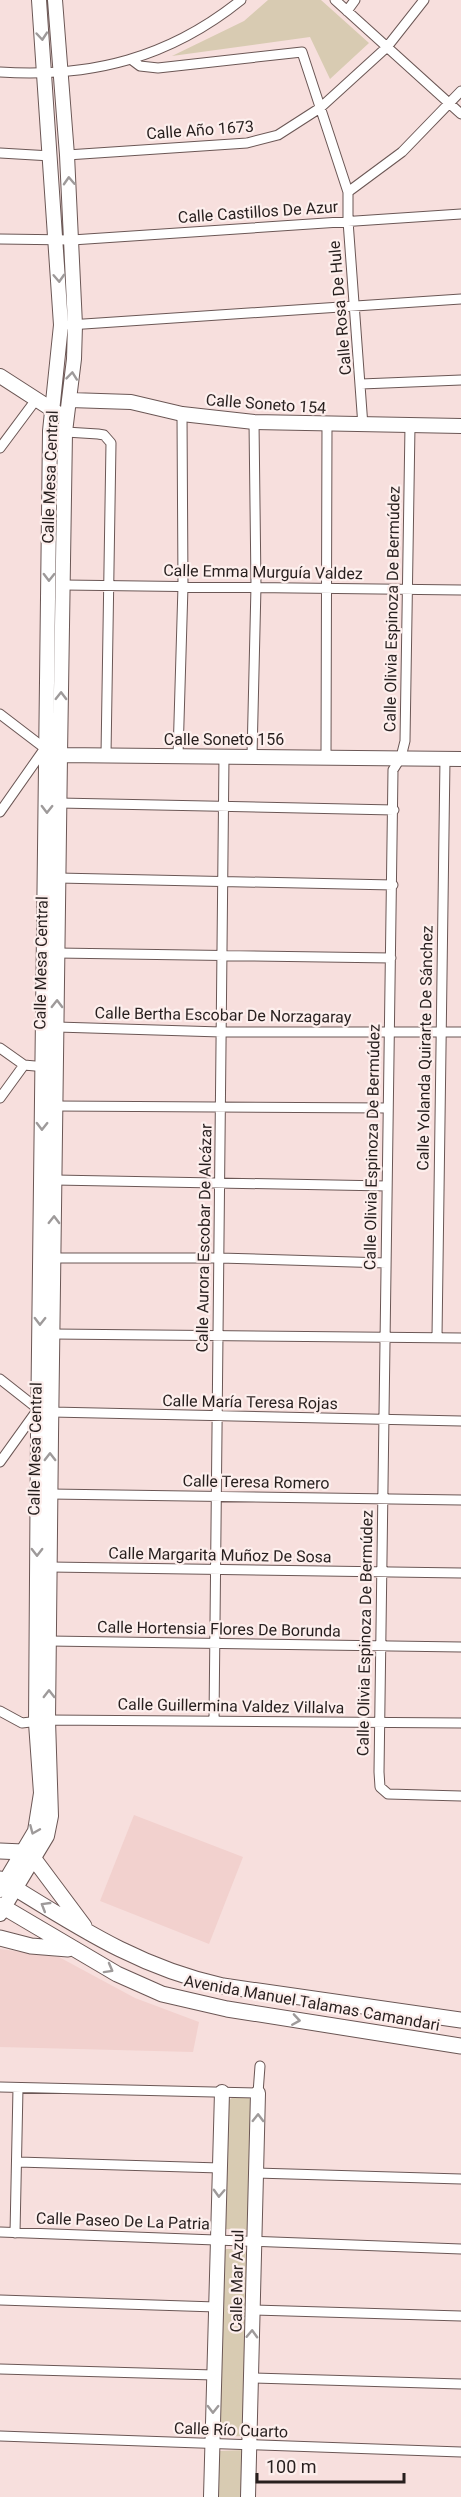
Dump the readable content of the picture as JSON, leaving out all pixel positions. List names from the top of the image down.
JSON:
{
  "streets": {
    "main road": [
      "Calle Soneto 154",
      "Calle Mesa Central",
      "Calle Soneto 156",
      "Avenida Manuel Talamas Camandari",
      "Calle Mar Azul"
    ],
    "street": [
      "Calle Año 1673",
      "Calle Castillos De Azur",
      "Calle Rosa De Hule",
      "Calle Emma Murguía Valdez",
      "Calle Olivia Espinoza De Bermúdez",
      "Calle Bertha Escobar De Norzagaray",
      "Calle Yolanda Quirarte De Sánchez",
      "Calle Aurora Escobar De Alcázar",
      "Calle María Teresa Rojas",
      "Calle Teresa Romero",
      "Calle Margarita Muñoz De Sosa",
      "Calle Hortensia Flores De Borunda",
      "Calle Guillermina Valdez Villalva",
      "Calle Paseo De La Patria",
      "Calle Río Cuarto"
    ]
  },
  "crossings": [
    ["Calle Año 1673", "Calle Rosa De Hule"],
    ["Calle Año 1673", "Calle Mesa Central"],
    ["Calle Castillos De Azur", "Calle Rosa De Hule"],
    ["Calle Castillos De Azur", "Calle Mesa Central"],
    ["Calle Rosa De Hule", "Calle Soneto 154"],
    ["Calle Soneto 154", "Calle Mesa Central"],
    ["Calle Soneto 154", "Calle Olivia Espinoza De Bermúdez"],
    ["Calle Mesa Central", "Calle Emma Murguía Valdez"],
    ["Calle Mesa Central", "Calle Soneto 156"],
    ["Calle Mesa Central", "Calle Bertha Escobar De Norzagaray"],
    ["Calle Mesa Central", "Calle María Teresa Rojas"],
    ["Calle Mesa Central", "Calle Teresa Romero"],
    ["Calle Mesa Central", "Calle Margarita Muñoz De Sosa"],
    ["Calle Mesa Central", "Calle Hortensia Flores De Borunda"],
    ["Calle Mesa Central", "Calle Guillermina Valdez Villalva"],
    ["Calle Mesa Central", "Avenida Manuel Talamas Camandari"],
    ["Calle Emma Murguía Valdez", "Calle Olivia Espinoza De Bermúdez"],
    ["Calle Olivia Espinoza De Bermúdez", "Calle Soneto 156"],
    ["Calle Olivia Espinoza De Bermúdez", "Calle Bertha Escobar De Norzagaray"],
    ["Calle Olivia Espinoza De Bermúdez", "Calle María Teresa Rojas"],
    ["Calle Olivia Espinoza De Bermúdez", "Calle Teresa Romero"],
    ["Calle Olivia Espinoza De Bermúdez", "Calle Margarita Muñoz De Sosa"],
    ["Calle Olivia Espinoza De Bermúdez", "Calle Hortensia Flores De Borunda"],
    ["Calle Olivia Espinoza De Bermúdez", "Calle Guillermina Valdez Villalva"],
    ["Calle Soneto 156", "Calle Yolanda Quirarte De Sánchez"],
    ["Calle Soneto 156", "Calle Aurora Escobar De Alcázar"],
    ["Calle Bertha Escobar De Norzagaray", "Calle Yolanda Quirarte De Sánchez"],
    ["Calle Bertha Escobar De Norzagaray", "Calle Aurora Escobar De Alcázar"],
    ["Calle Aurora Escobar De Alcázar", "Calle María Teresa Rojas"],
    ["Calle Aurora Escobar De Alcázar", "Calle Teresa Romero"],
    ["Calle Aurora Escobar De Alcázar", "Calle Margarita Muñoz De Sosa"],
    ["Calle Aurora Escobar De Alcázar", "Calle Hortensia Flores De Borunda"],
    ["Calle Aurora Escobar De Alcázar", "Calle Guillermina Valdez Villalva"],
    ["Calle Paseo De La Patria", "Calle Mar Azul"],
    ["Calle Mar Azul", "Calle Río Cuarto"]
  ],
  "scale_bar": "100 m"
}
